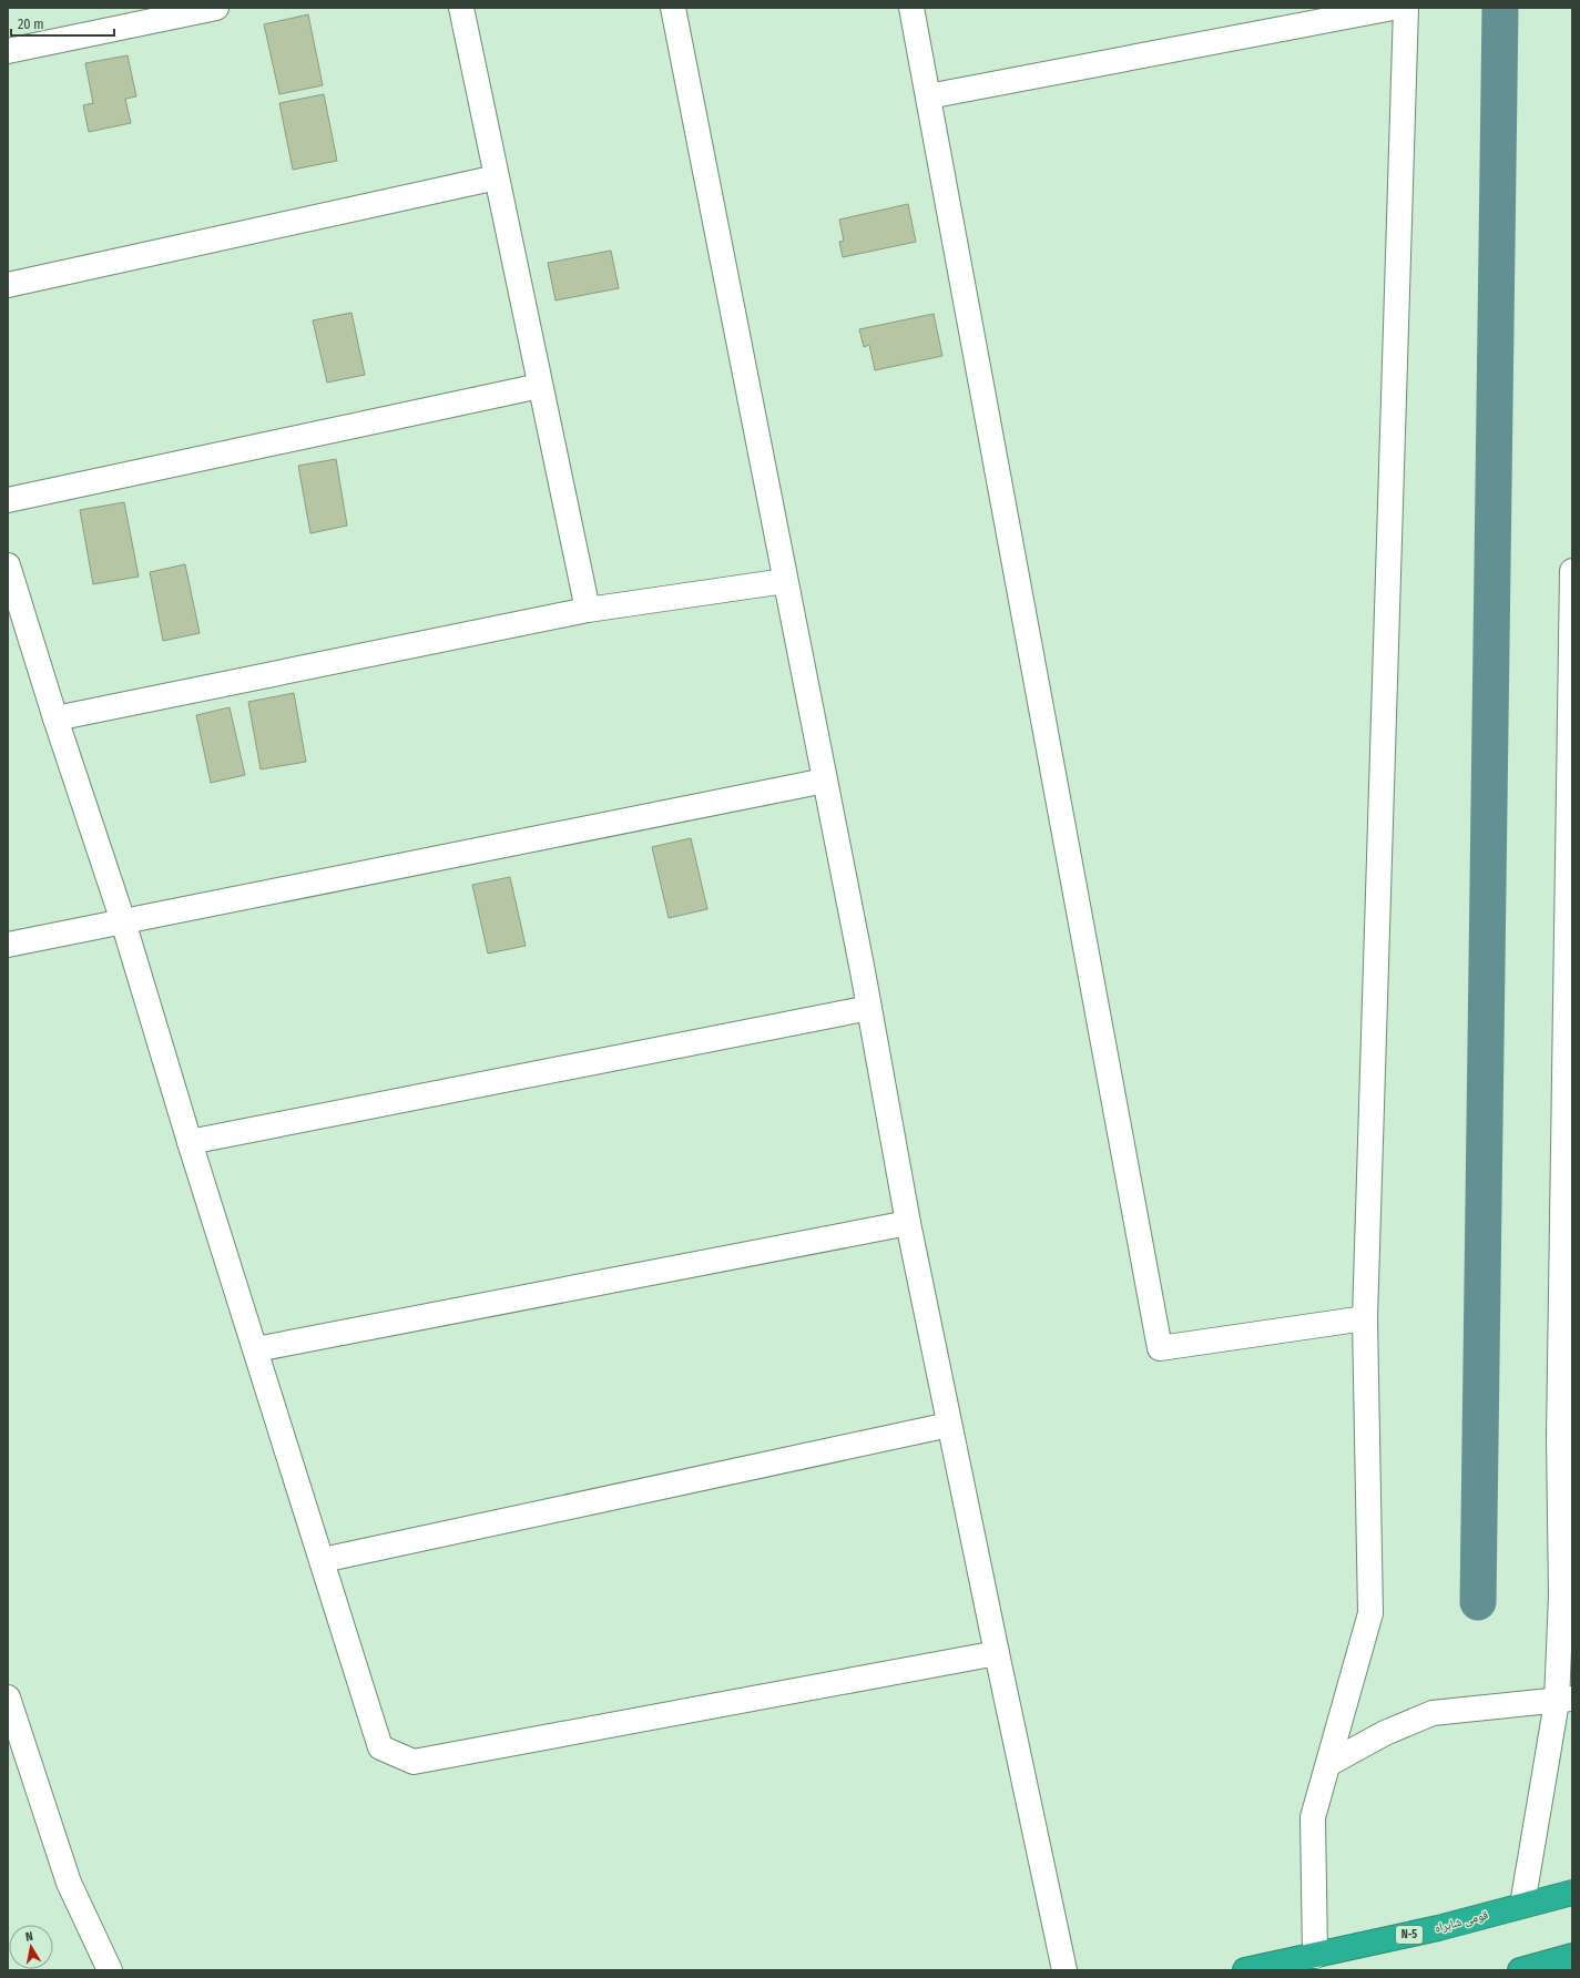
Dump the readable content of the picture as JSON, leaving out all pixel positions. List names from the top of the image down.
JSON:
{
  "streets": {
    "highway": ["قومی شاہراہ", "N-5"]
  },
  "scale_bar": "20 m",
  "north": "top"
}
